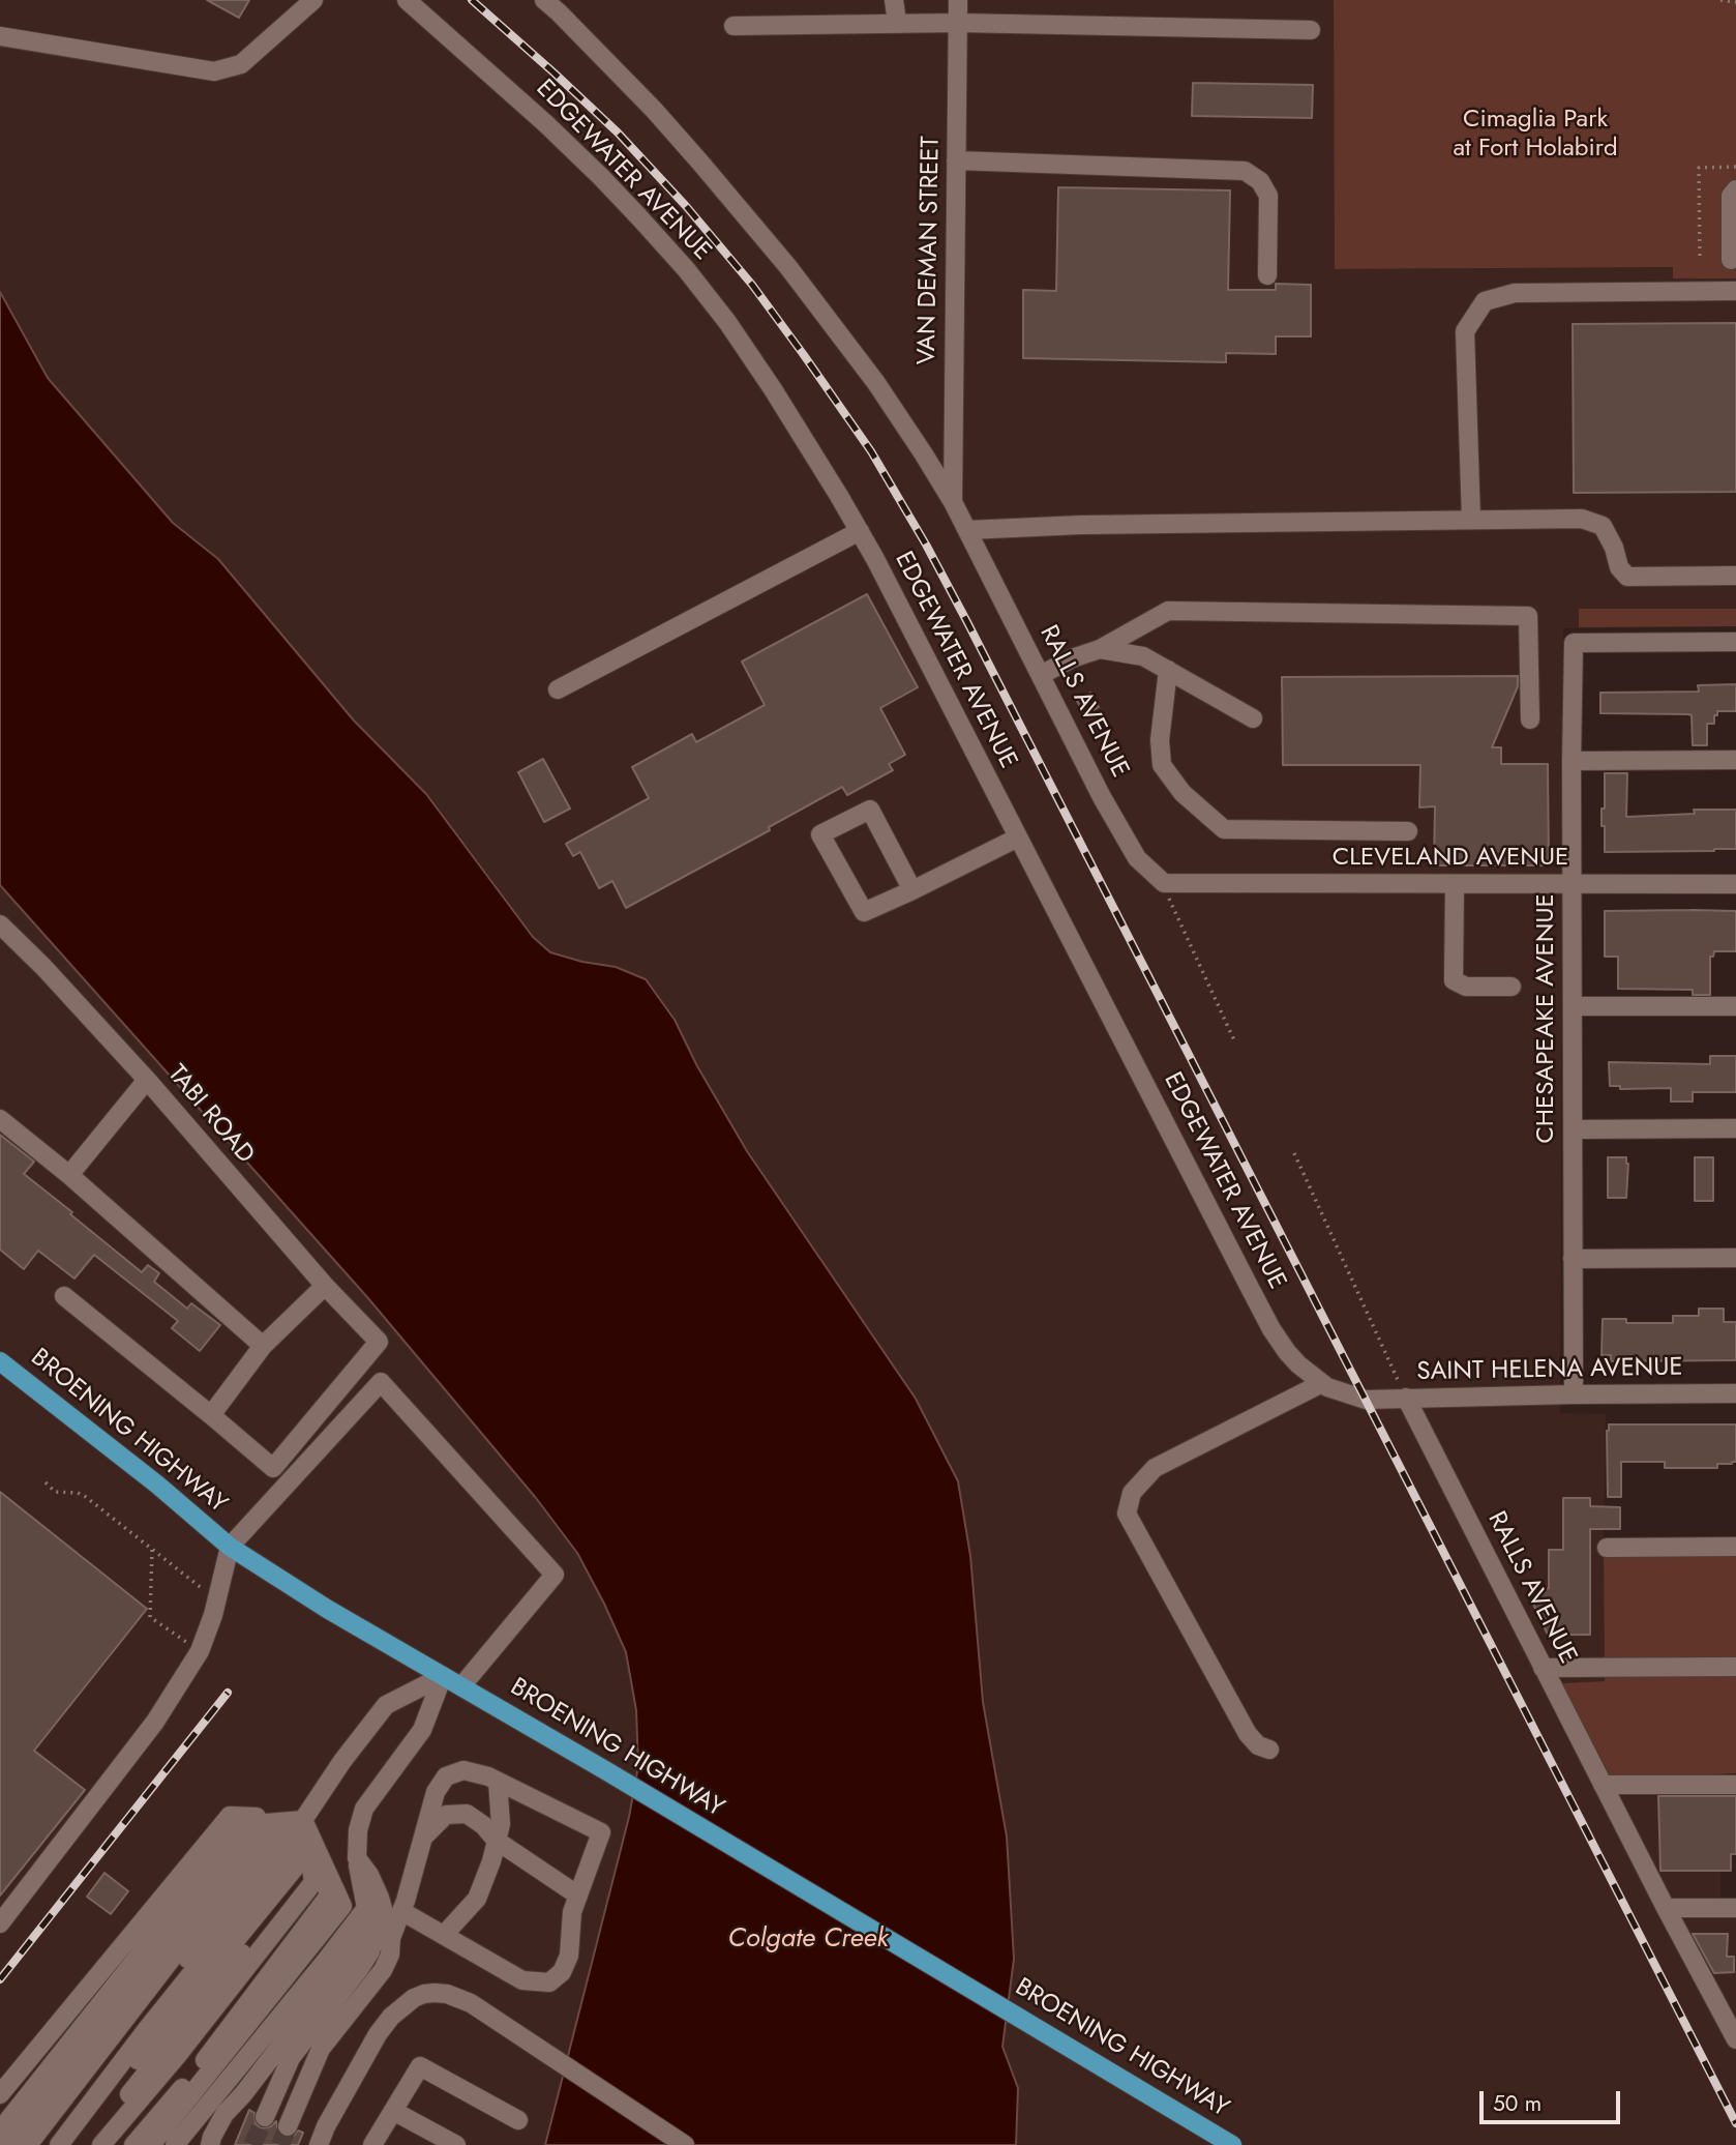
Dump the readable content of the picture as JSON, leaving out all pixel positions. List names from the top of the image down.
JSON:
{
  "streets": {
    "main road": ["BROENING HIGHWAY"],
    "street": [
      "EDGEWATER AVENUE",
      "VAN DEMAN STREET",
      "RALLS AVENUE",
      "CLEVELAND AVENUE",
      "CHESAPEAKE AVENUE",
      "TABI ROAD",
      "SAINT HELENA AVENUE"
    ]
  },
  "crossings": [
    ["EDGEWATER AVENUE", "SAINT HELENA AVENUE"],
    ["VAN DEMAN STREET", "RALLS AVENUE"],
    ["RALLS AVENUE", "CLEVELAND AVENUE"],
    ["RALLS AVENUE", "SAINT HELENA AVENUE"],
    ["CLEVELAND AVENUE", "CHESAPEAKE AVENUE"],
    ["CHESAPEAKE AVENUE", "SAINT HELENA AVENUE"]
  ],
  "water": ["Colgate Creek"],
  "parks": ["Cimaglia Park at Fort Holabird"],
  "scale_bar": "50 m"
}
